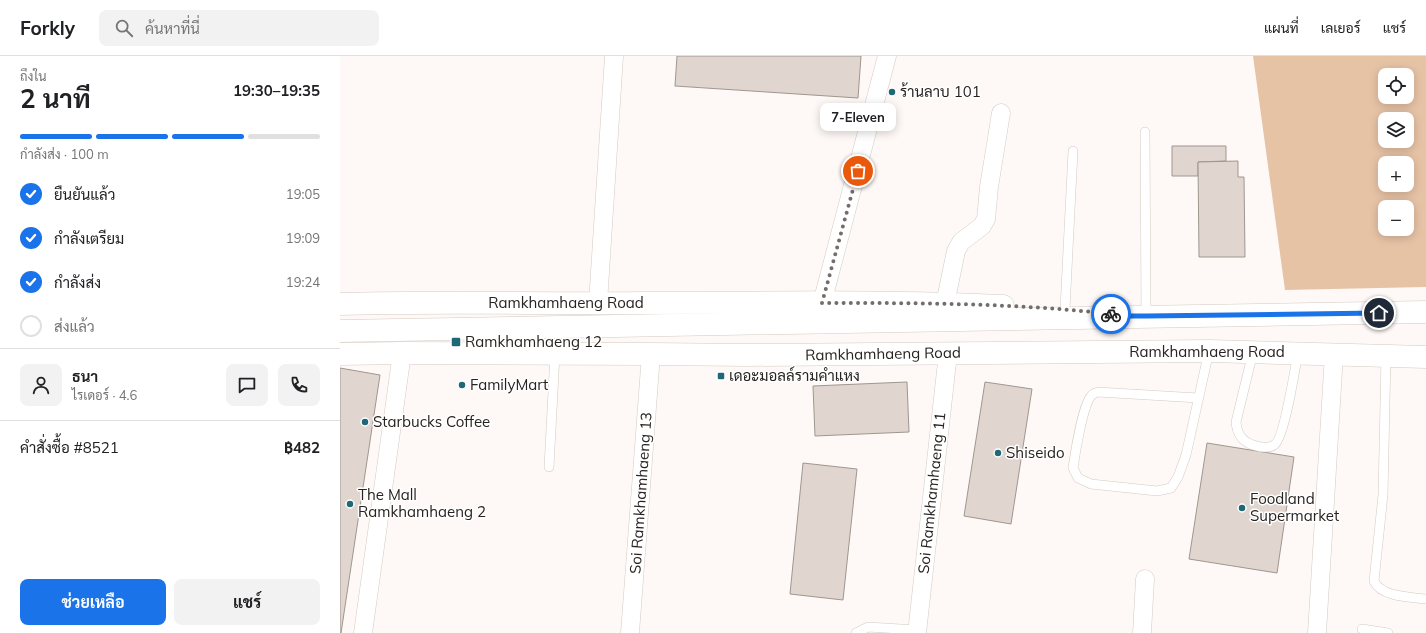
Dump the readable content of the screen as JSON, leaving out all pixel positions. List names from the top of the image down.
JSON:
{
  "streets": {
    "main road": ["Ramkhamhaeng Road"],
    "street": ["Soi Ramkhamhaeng 13", "Soi Ramkhamhaeng 11"]
  },
  "crossings": [
    ["Ramkhamhaeng Road", "Soi Ramkhamhaeng 13"],
    ["Ramkhamhaeng Road", "Soi Ramkhamhaeng 11"]
  ],
  "places": {
    "other": [
      "ร้านลาบ 101",
      "7-Eleven",
      "FamilyMart",
      "Starbucks Coffee",
      "Shiseido",
      "The Mall Ramkhamhaeng 2",
      "Foodland Supermarket"
    ],
    "transit": ["Ramkhamhaeng 12", "เดอะมอลล์รามคำแหง"]
  },
  "page": {
    "header": "Forkly",
    "search": "ค้นหาที่นี่",
    "nav": ["แผนที่", "เลเยอร์", "แชร์"],
    "heading": ["2 นาที", "ถึงใน", "19:30–19:35"],
    "panel": [
      "ธนา",
      "ไรเดอร์ · 4.6",
      "คำสั่งซื้อ #8521",
      "฿482"
    ],
    "map_buttons": ["+", "−"],
    "bubble": "7-Eleven",
    "bar": "กำลังส่ง · 100 m",
    "list": [
      ["ยืนยันแล้ว", "19:05"],
      ["กำลังเตรียม", "19:09"],
      ["กำลังส่ง", "19:24"],
      "ส่งแล้ว"
    ],
    "buttons": ["ช่วยเหลือ", "แชร์"]
  }
}
